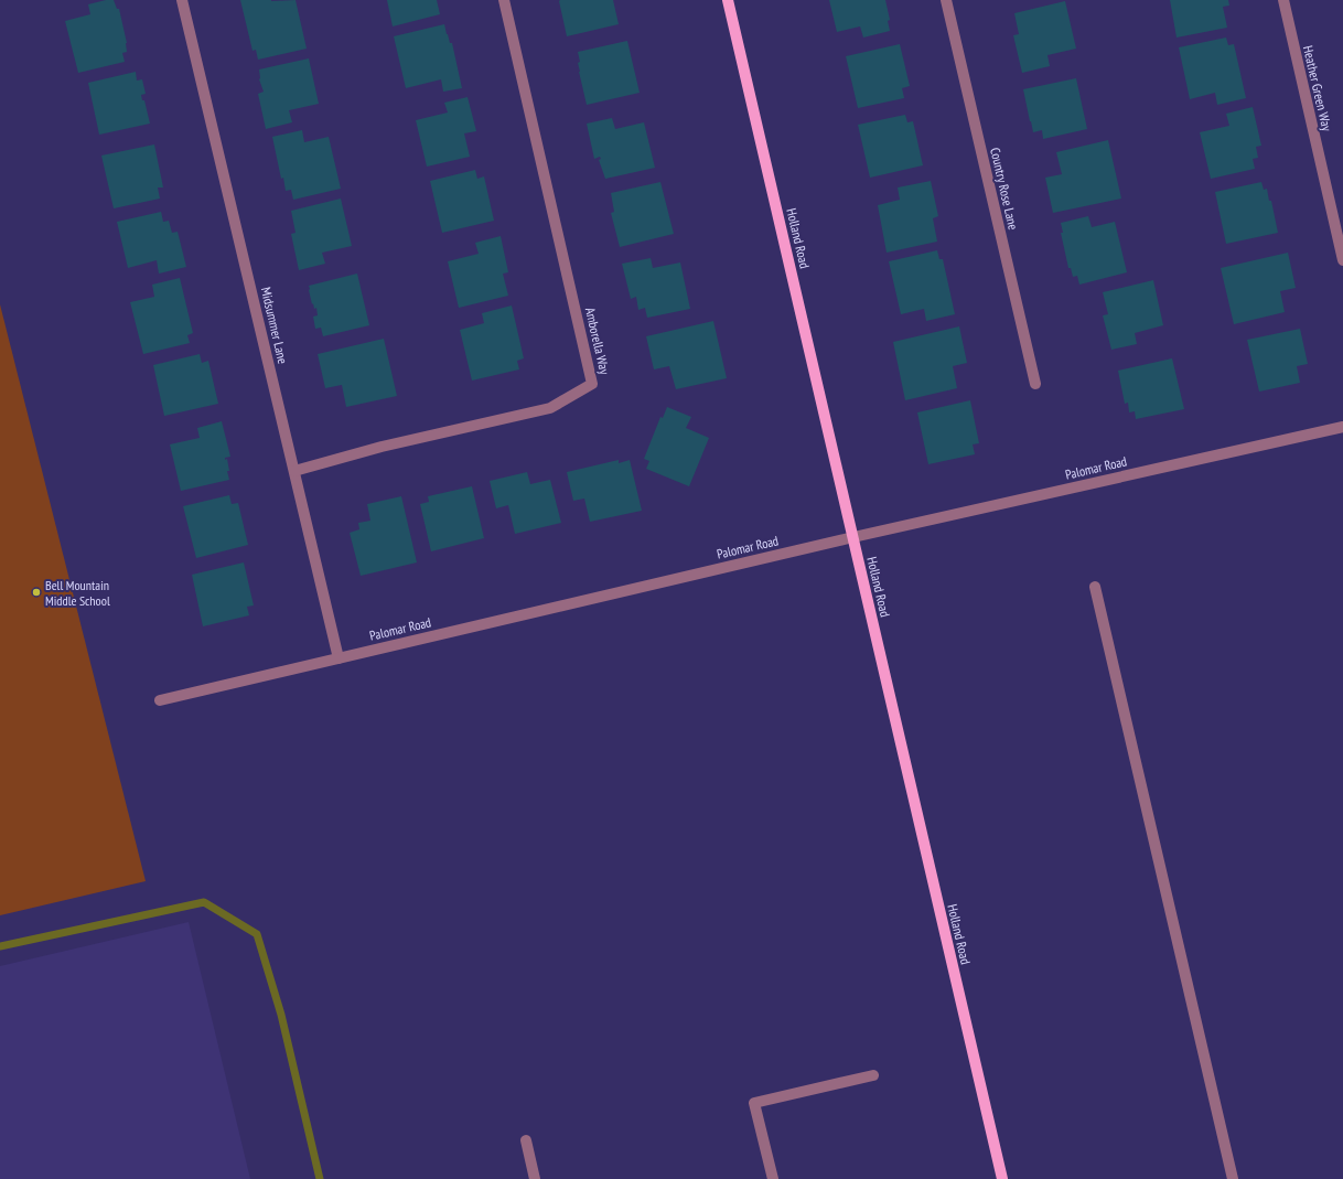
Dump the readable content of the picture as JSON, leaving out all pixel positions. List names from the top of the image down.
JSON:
{
  "streets": {
    "main road": ["Holland Road"],
    "street": [
      "Heather Green Way",
      "Country Rose Lane",
      "Midsummer Lane",
      "Amborella Way",
      "Palomar Road"
    ]
  },
  "crossings": [
    ["Holland Road", "Palomar Road"],
    ["Midsummer Lane", "Amborella Way"],
    ["Midsummer Lane", "Palomar Road"]
  ],
  "places": ["Bell Mountain Middle School"]
}
